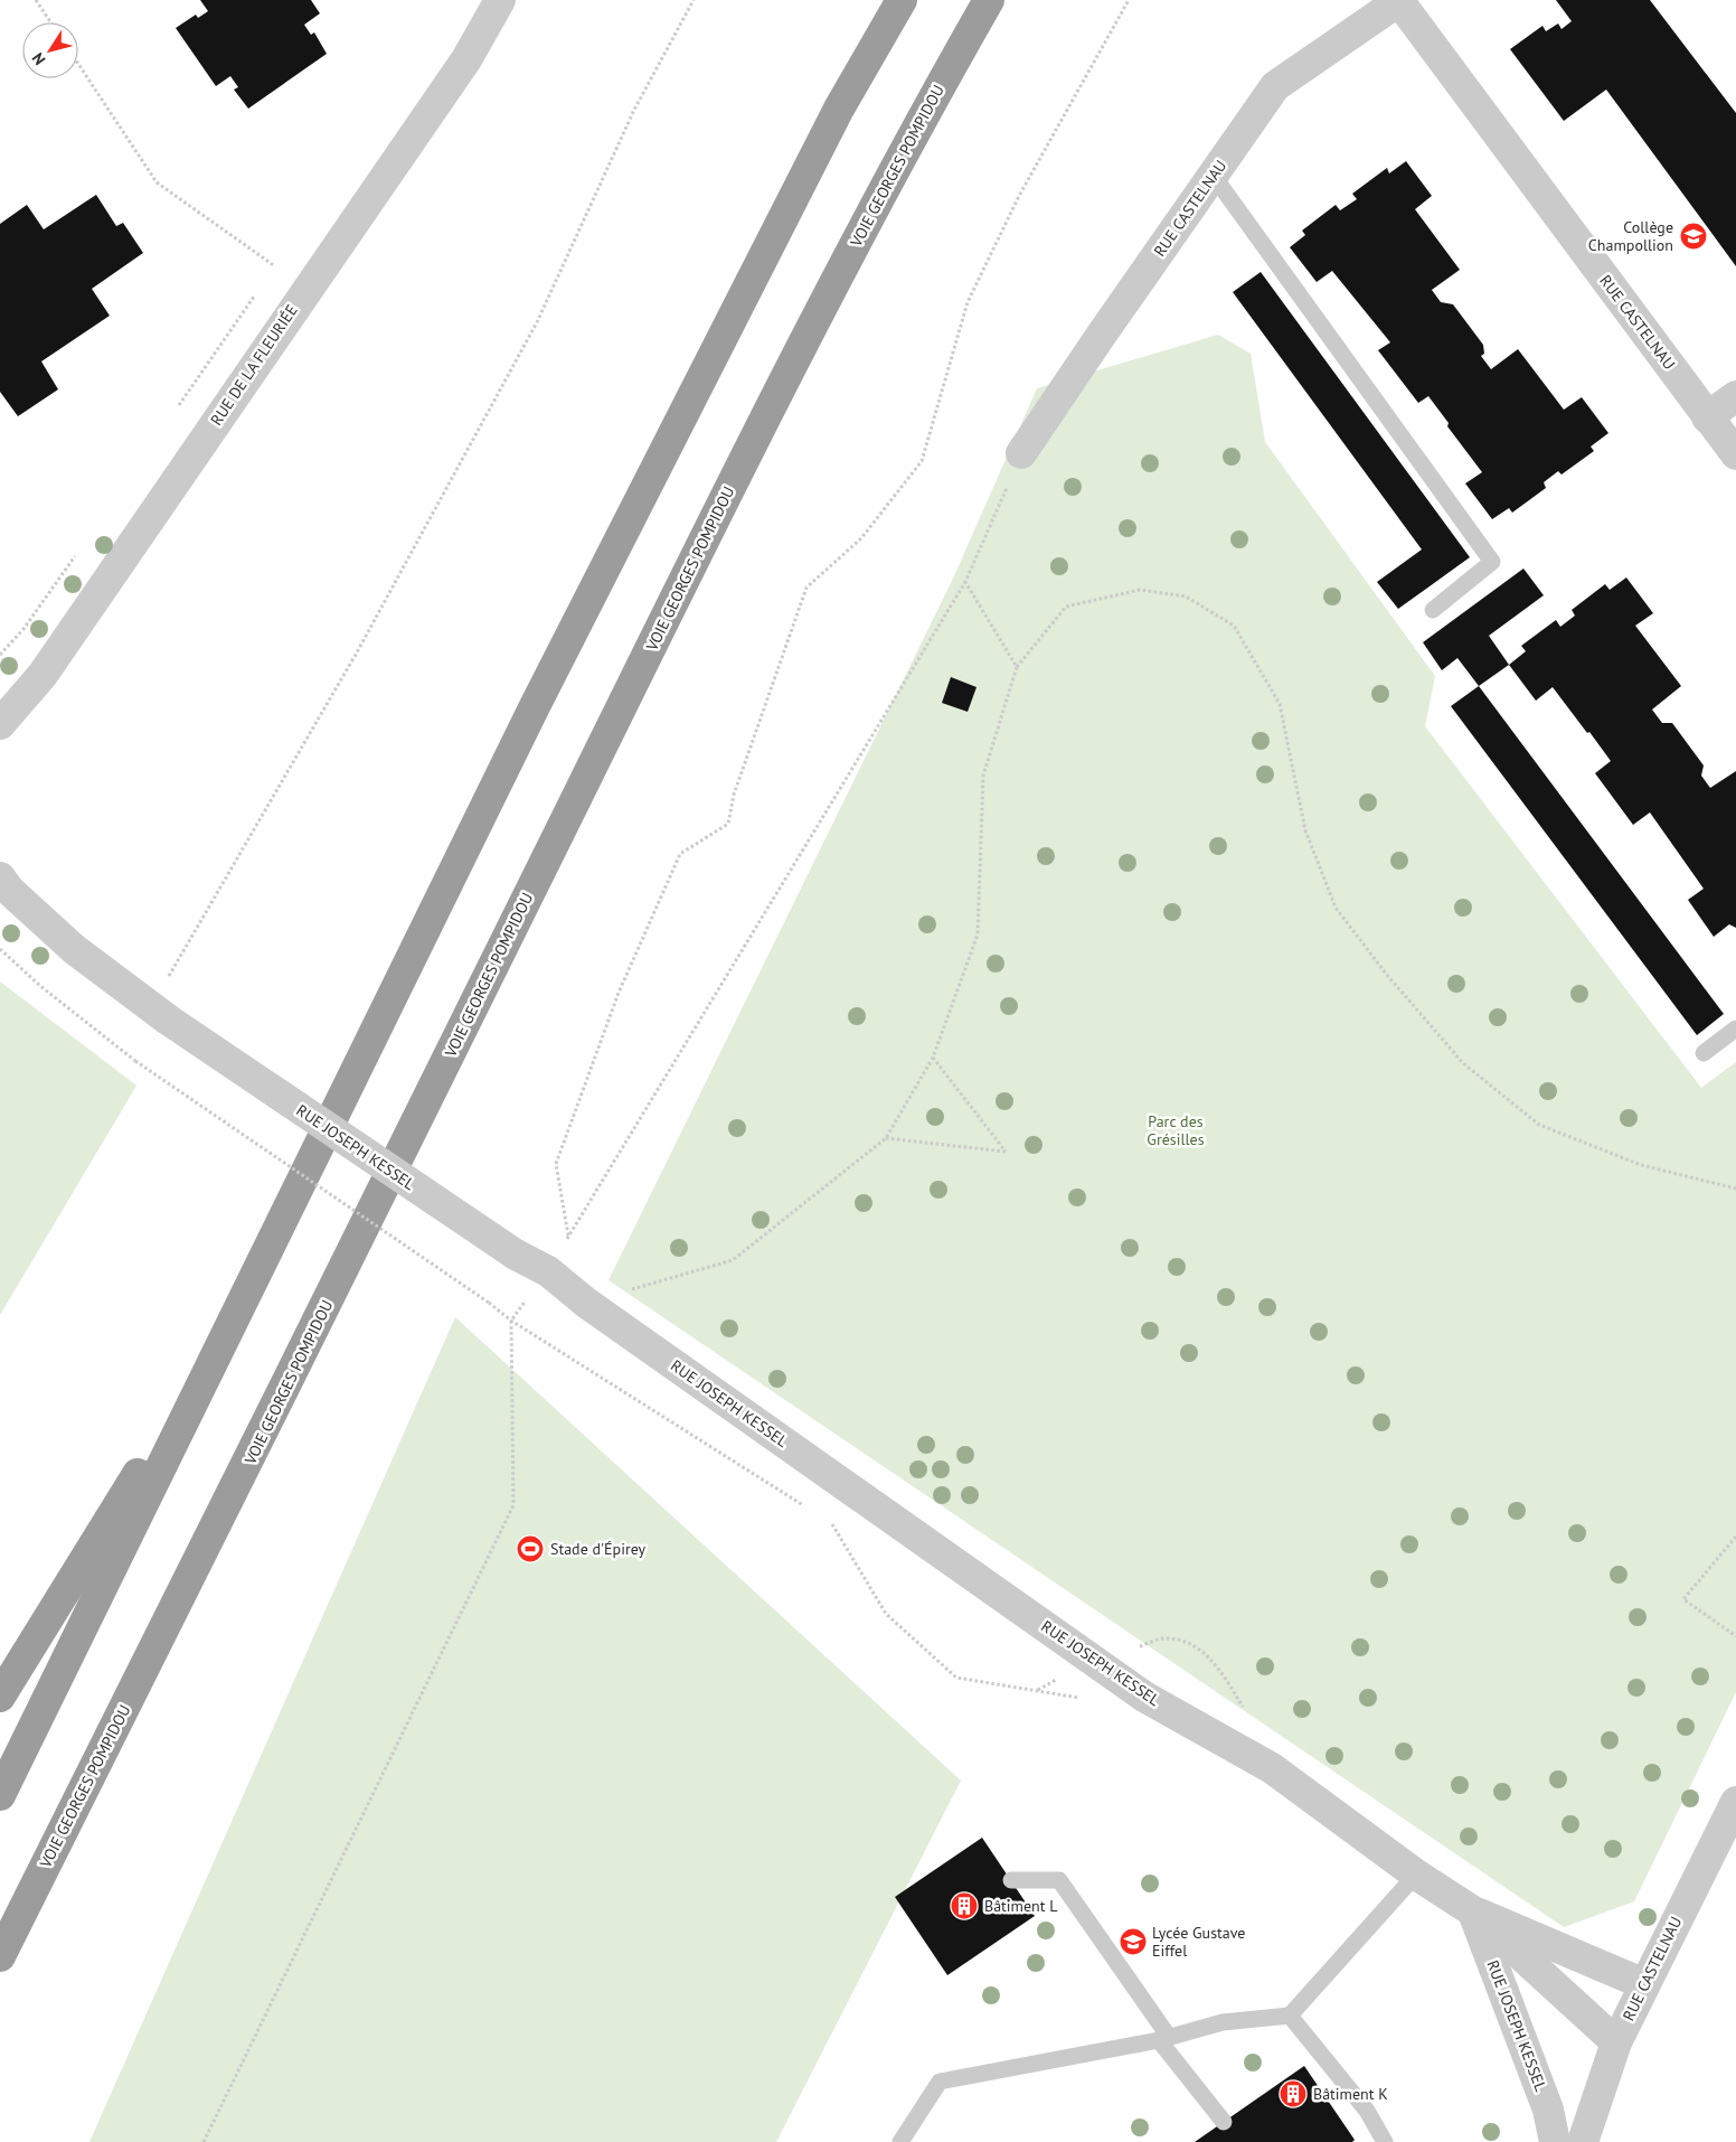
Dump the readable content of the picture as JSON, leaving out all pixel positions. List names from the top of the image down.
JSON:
{
  "streets": {
    "highway": ["VOIE GEORGES POMPIDOU"],
    "street": ["RUE CASTELNAU", "RUE DE LA FLEURIÉE", "RUE JOSEPH KESSEL"]
  },
  "crossings": [
    ["RUE CASTELNAU", "RUE JOSEPH KESSEL"]
  ],
  "parks": ["Parc des Grésilles"],
  "places": {
    "school or university": ["Collège Champollion", "Lycée Gustave Eiffel"],
    "sports": ["Stade d'Épirey"],
    "building": ["Bâtiment L", "Bâtiment K"]
  },
  "north": "bottom left"
}
